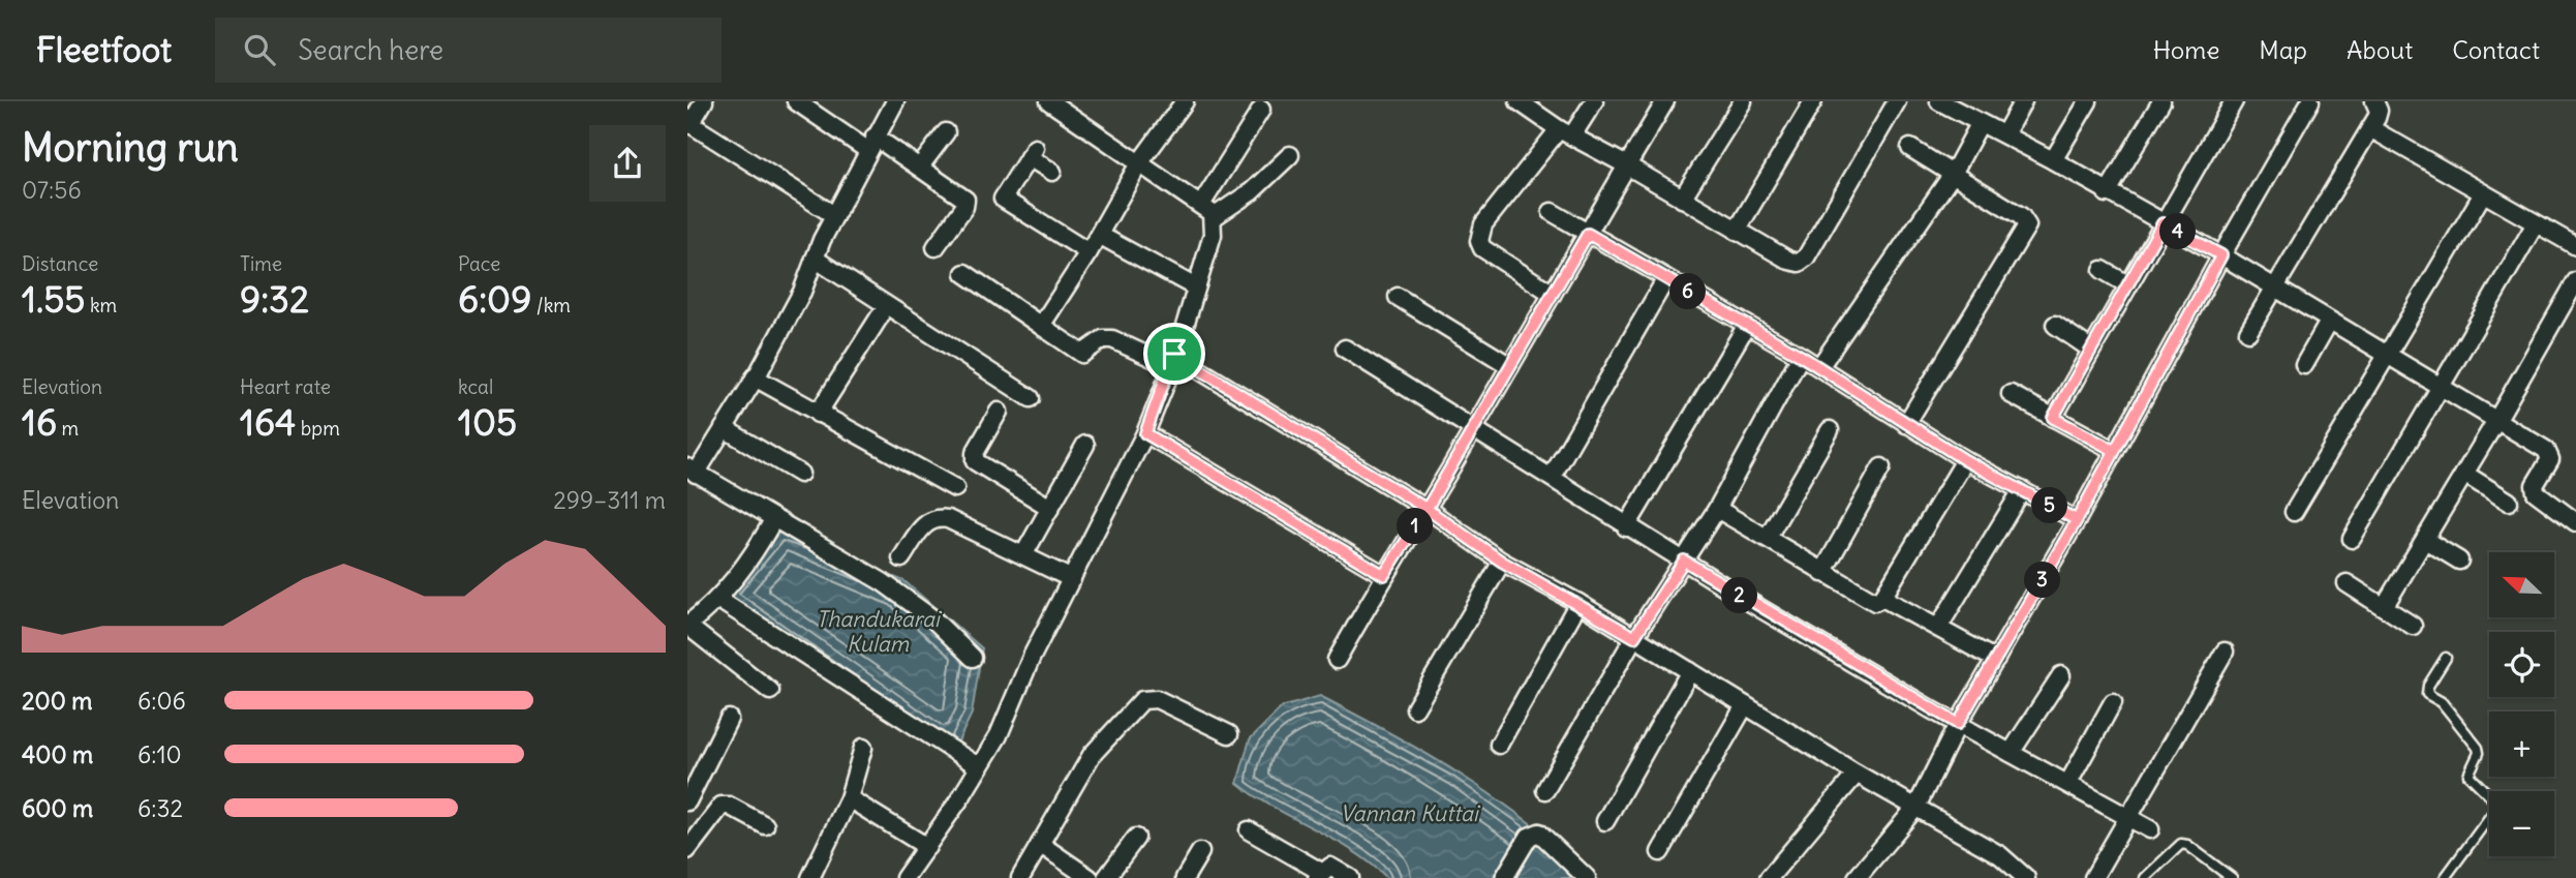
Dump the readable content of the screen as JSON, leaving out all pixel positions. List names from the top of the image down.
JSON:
{
  "water": ["Thandukarai Kulam", "Vannan Kuttai"],
  "north": "top left",
  "page": {
    "header": "Fleetfoot",
    "search": "Search here",
    "nav": [
      "Home",
      "Map",
      "About",
      "Contact"
    ],
    "heading": ["Morning run", "07:56"],
    "pins": [
      "4",
      "6",
      "5",
      "1",
      "3",
      "2"
    ],
    "stats": [
      ["Distance", "1.55 km"],
      ["Time", "9:32"],
      ["Pace", "6:09 /km"],
      ["Elevation", "16 m"],
      ["Heart rate", "164 bpm"],
      ["kcal", "105"]
    ],
    "chart": ["Elevation", "299–311 m"],
    "map_buttons": ["+", "−"],
    "list": [
      {
        "name": "200 m",
        "note": "6:06"
      },
      {
        "name": "400 m",
        "note": "6:10"
      },
      {
        "name": "600 m",
        "note": "6:32"
      }
    ]
  }
}
